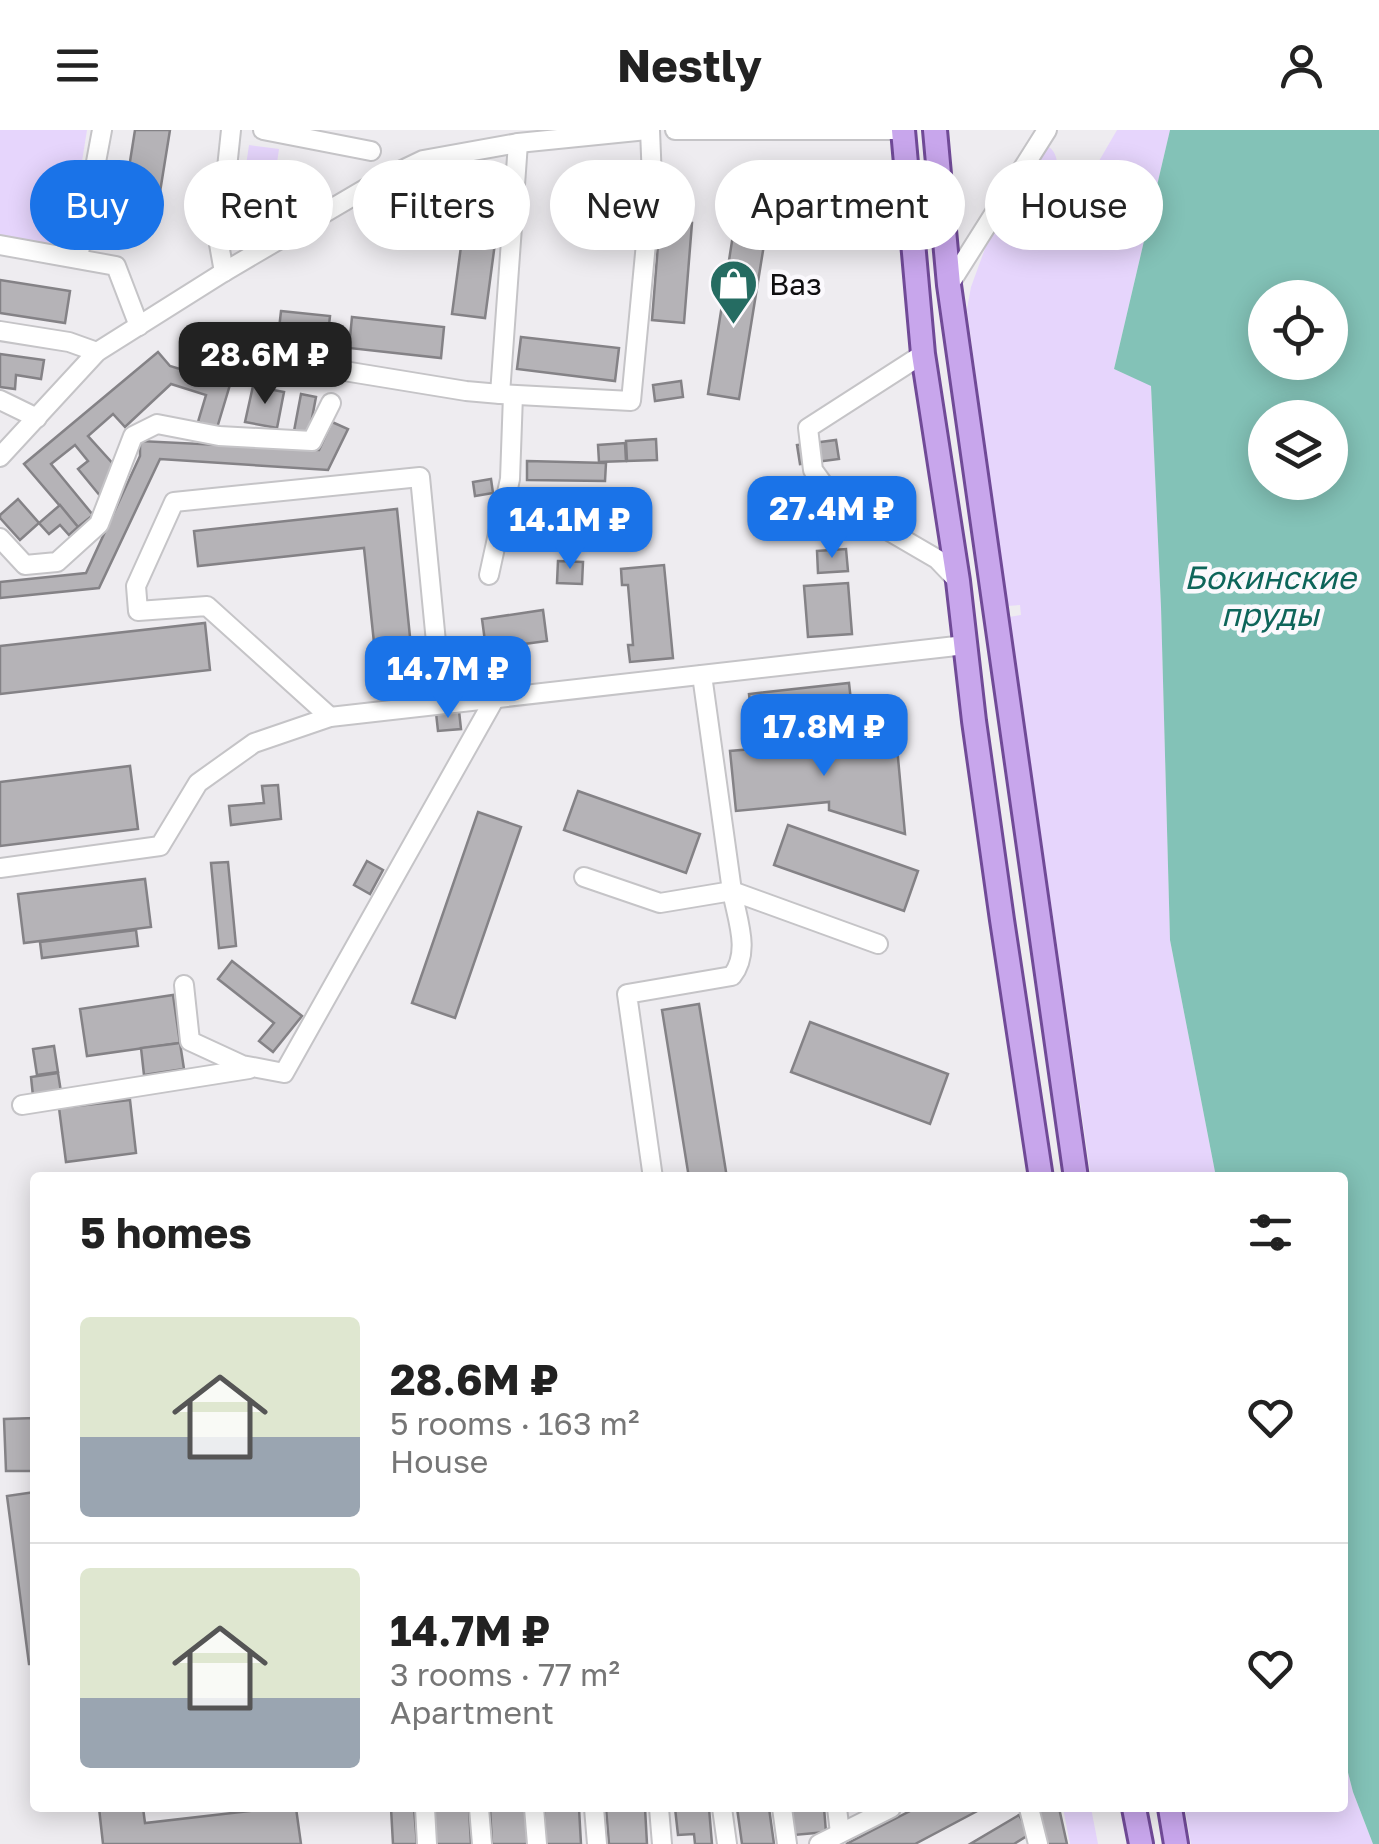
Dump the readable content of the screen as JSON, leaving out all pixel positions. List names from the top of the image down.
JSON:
{
  "water": ["Бокинские пруды"],
  "places": {
    "shop": ["Ваз"]
  },
  "page": {
    "header": "Nestly",
    "chip": [
      "Buy",
      "Rent",
      "Filters",
      "New",
      "Apartment",
      "House"
    ],
    "price": [
      "28.6M ₽",
      "27.4M ₽",
      "14.1M ₽",
      "14.7M ₽",
      "17.8M ₽"
    ],
    "heading": "5 homes",
    "list": [
      {
        "name": "28.6M ₽",
        "note": "5 rooms · 163 m² · House"
      },
      {
        "name": "14.7M ₽",
        "note": "3 rooms · 77 m² · Apartment"
      }
    ]
  }
}
